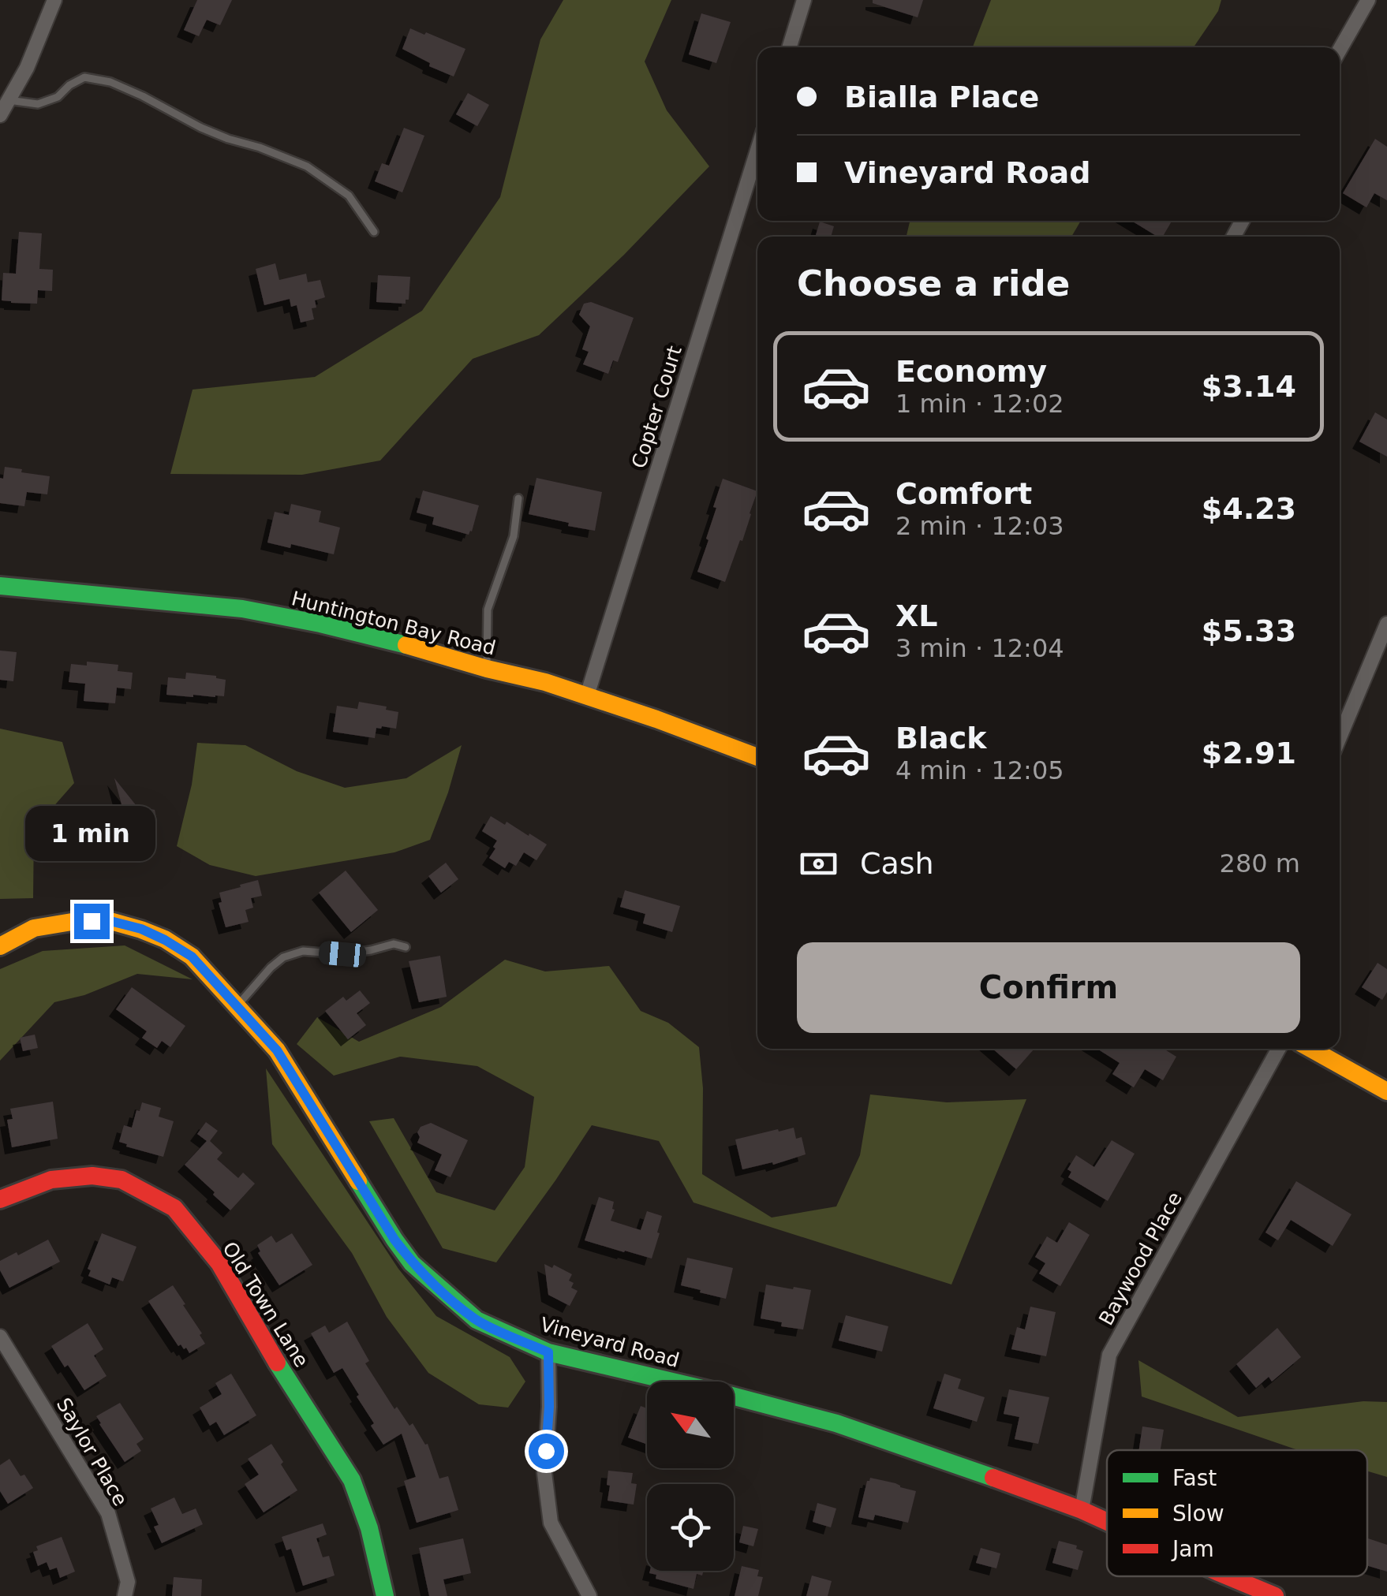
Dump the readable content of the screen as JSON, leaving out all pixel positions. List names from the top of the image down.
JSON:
{
  "streets": {
    "street": [
      "Copter Court",
      "Huntington Bay Road",
      "Baywood Place",
      "Old Town Lane",
      "Vineyard Road",
      "Saylor Place"
    ]
  },
  "crossings": [
    ["Copter Court", "Huntington Bay Road"],
    ["Baywood Place", "Vineyard Road"]
  ],
  "legend": ["Fast", "Slow", "Jam"],
  "north": "top left",
  "page": {
    "banner": ["Bialla Place", "Vineyard Road"],
    "heading": "Choose a ride",
    "list": [
      {
        "name": "Economy",
        "note": "1 min · 12:02",
        "value": "$3.14"
      },
      {
        "name": "Comfort",
        "note": "2 min · 12:03",
        "value": "$4.23"
      },
      {
        "name": "XL",
        "note": "3 min · 12:04",
        "value": "$5.33"
      },
      {
        "name": "Black",
        "note": "4 min · 12:05",
        "value": "$2.91"
      }
    ],
    "bubble": "1 min",
    "pay": ["Cash", "280 m"],
    "buttons": "Confirm"
  }
}
